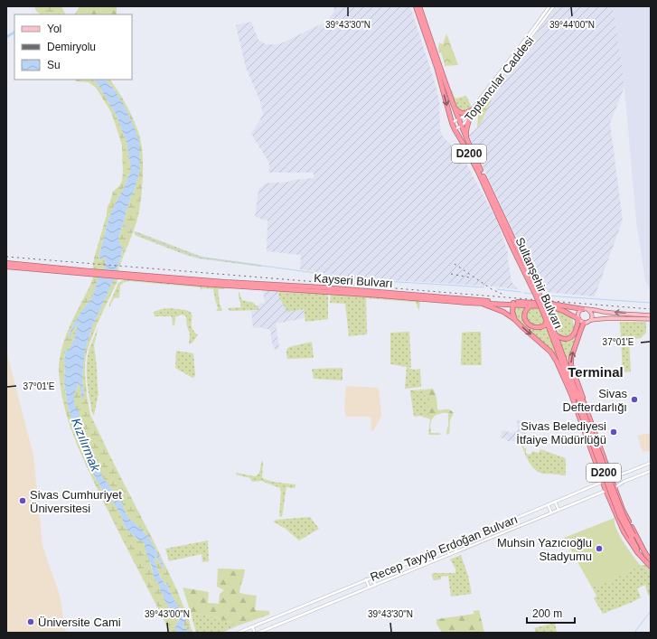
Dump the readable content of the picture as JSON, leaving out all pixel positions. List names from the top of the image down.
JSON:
{
  "streets": {
    "highway": ["D200", "Kayseri Bulvarı", "Sultanşehir Bulvarı"],
    "street": ["Toptancılar Caddesi", "Recep Tayyip Erdoğan Bulvarı"]
  },
  "crossings": [
    ["Toptancılar Caddesi", "Sultanşehir Bulvarı"]
  ],
  "districts": ["Terminal"],
  "water": ["Kızılırmak"],
  "places": [
    "Sivas Defterdarlığı",
    "Sivas Belediyesi İtfaiye Müdürlüğü",
    "Sivas Cumhuriyet Üniversitesi",
    "Muhsin Yazıcıoğlu Stadyumu",
    "Üniversite Cami"
  ],
  "legend": ["Yol", "Demiryolu", "Su"],
  "scale_bar": "200 m",
  "coordinates": [
    "39°43'30\"N",
    "39°44'00\"N",
    "37°01'E",
    "39°43'00\"N"
  ]
}
